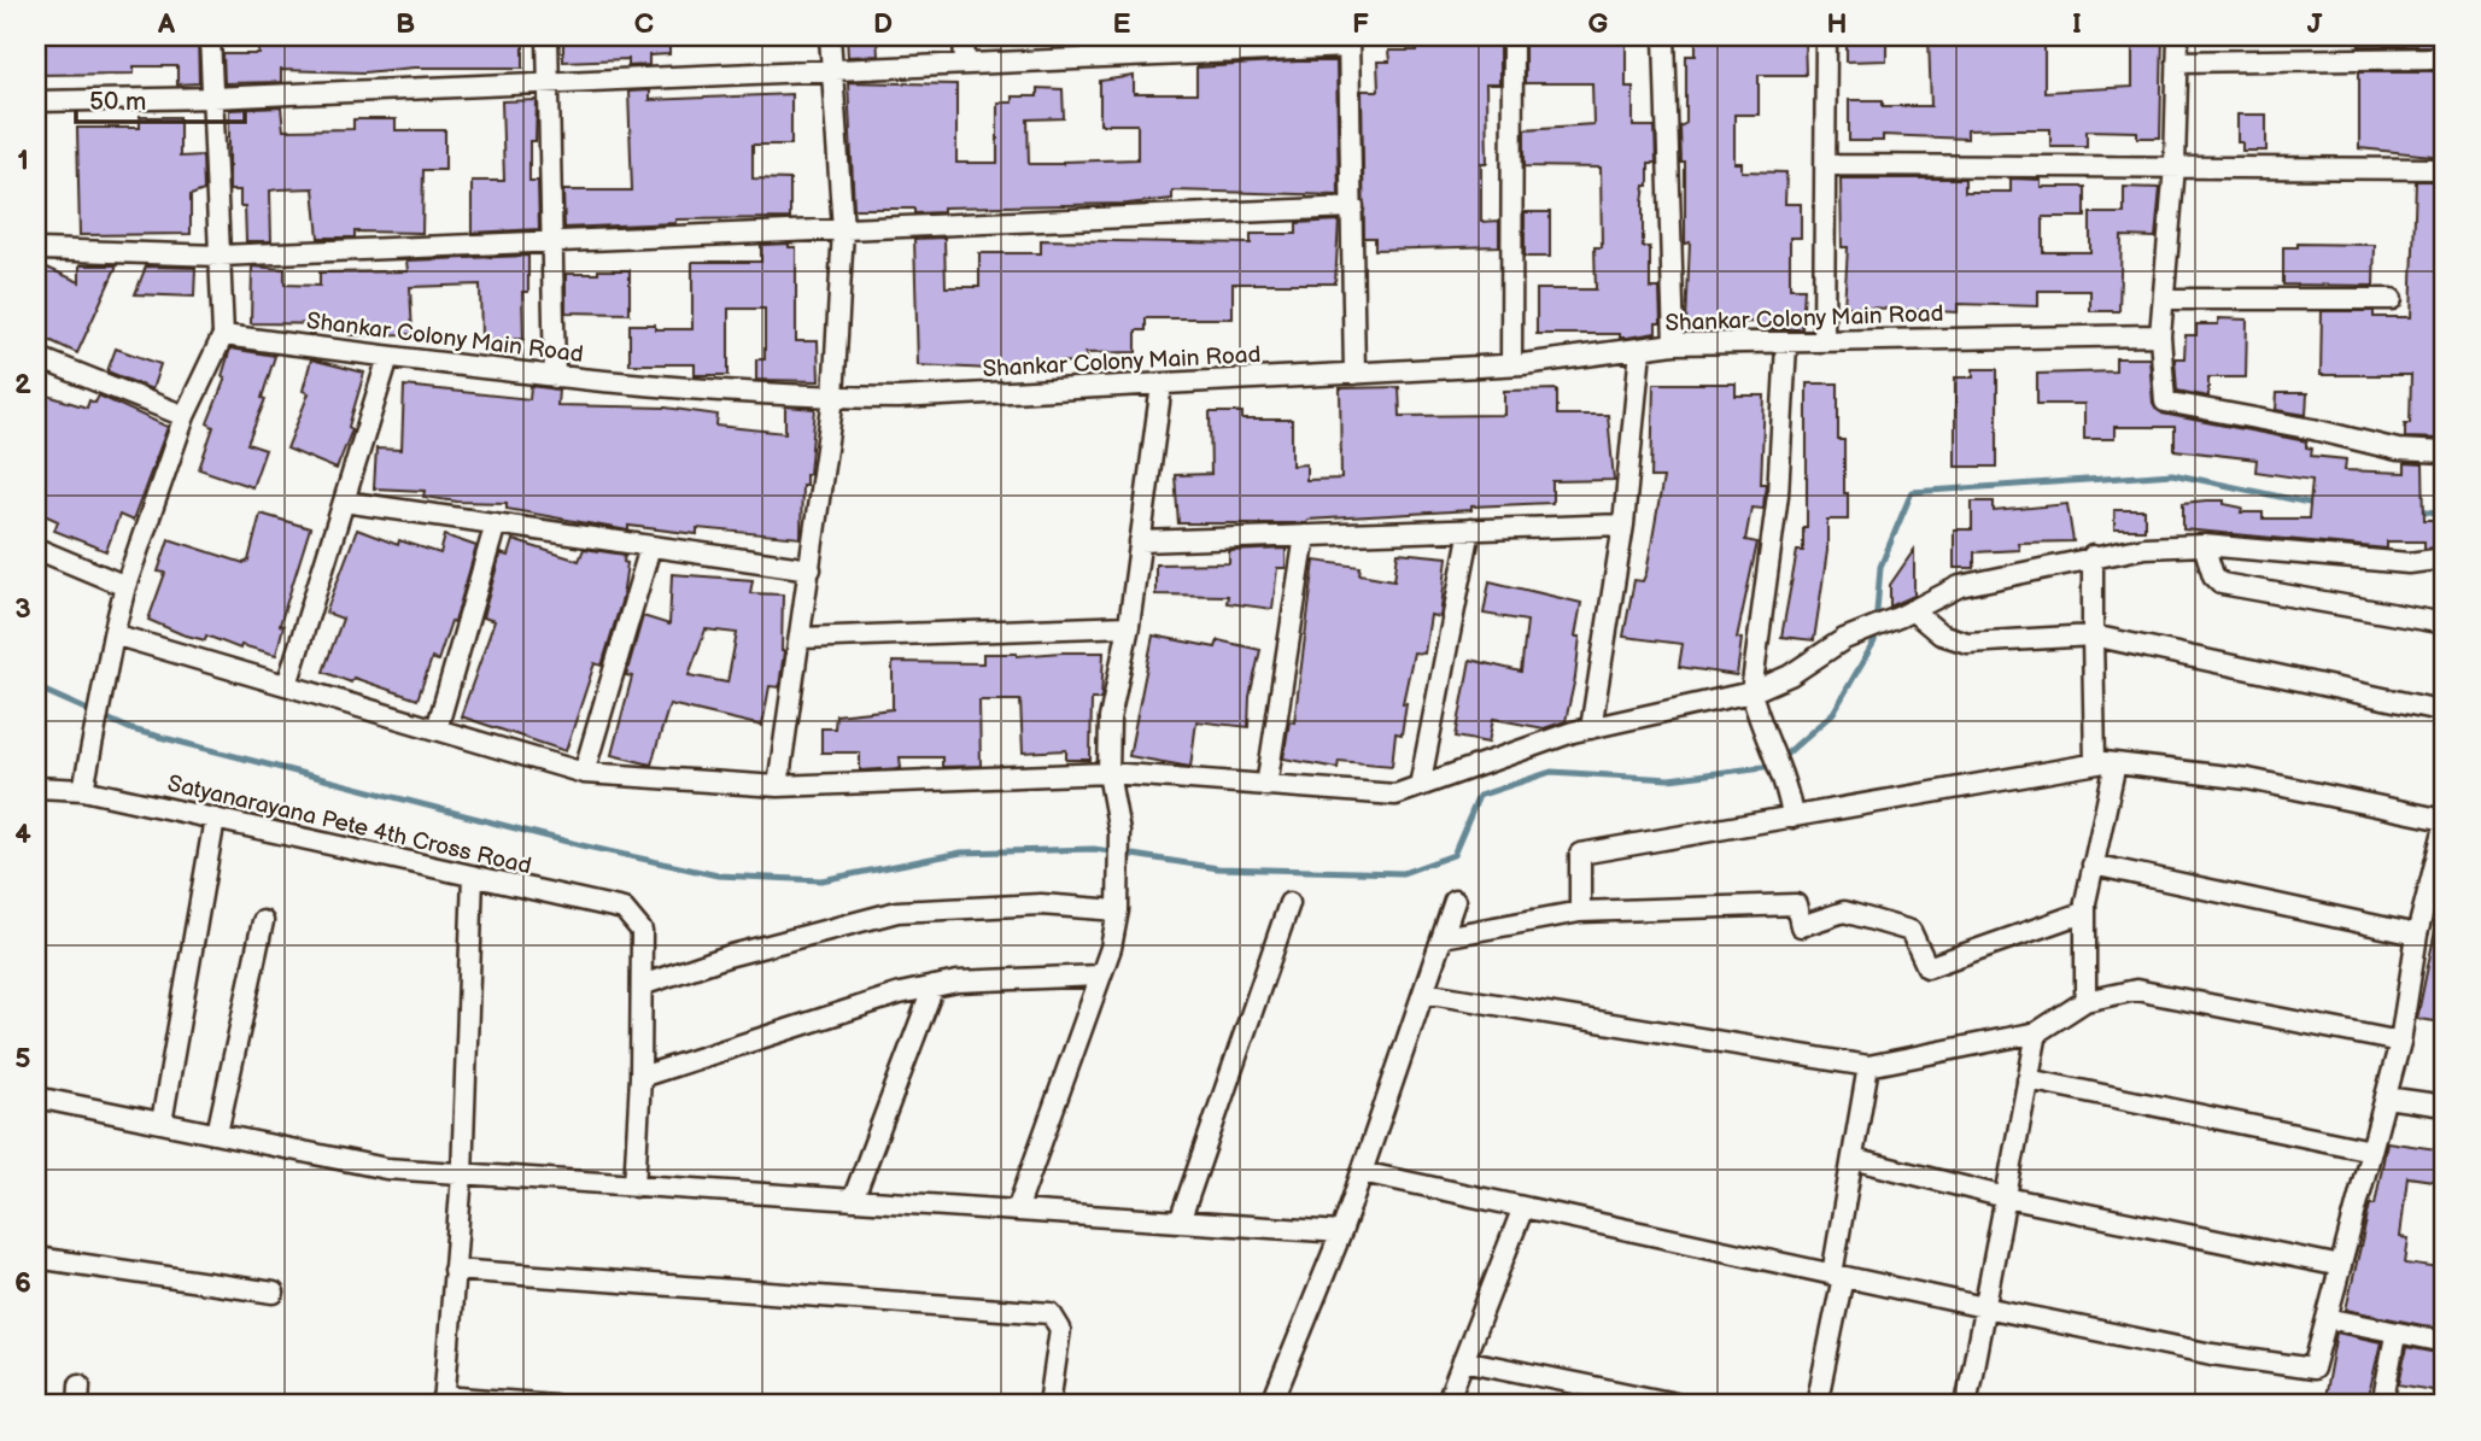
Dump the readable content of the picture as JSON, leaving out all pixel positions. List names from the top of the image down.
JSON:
{
  "streets": {
    "street": ["Shankar Colony Main Road", "Satyanarayana Pete 4th Cross Road"]
  },
  "scale_bar": "50 m",
  "grid": {
    "columns": [
      "A",
      "B",
      "C",
      "D",
      "E",
      "F",
      "G",
      "H",
      "I",
      "J"
    ],
    "rows": [
      "1",
      "2",
      "3",
      "4",
      "5",
      "6"
    ]
  }
}
